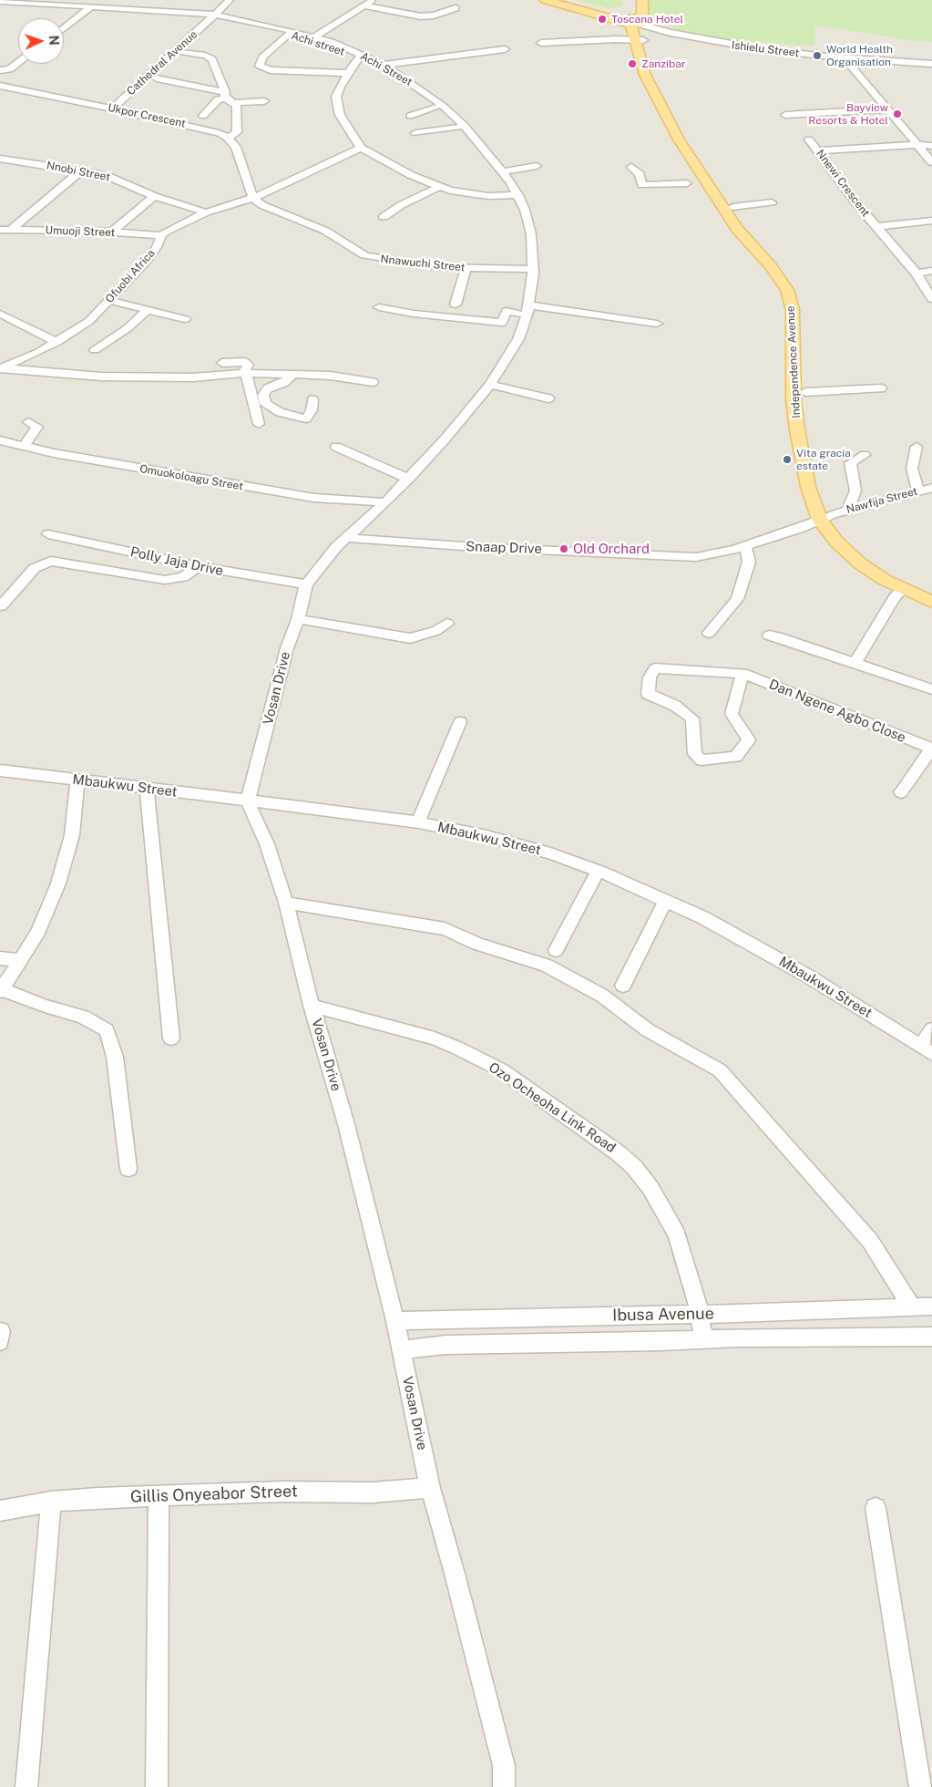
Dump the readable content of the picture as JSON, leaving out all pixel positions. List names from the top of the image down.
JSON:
{
  "streets": {
    "main road": ["Independence Avenue"],
    "street": [
      "Achi street",
      "Ishielu Street",
      "Cathedral Avenue",
      "Achi Street",
      "Ukpor Crescent",
      "Nnobi Street",
      "Nnewi Crescent",
      "Umuoji Street",
      "Nnawuchi Street",
      "Ofuobi Africa",
      "Omuokoloagu Street",
      "Nawfija Street",
      "Snaap Drive",
      "Polly Jaja Drive",
      "Vosan Drive",
      "Dan Ngene Agbo Close",
      "Mbaukwu Street",
      "Ozo Ocheoha Link Road",
      "Ibusa Avenue",
      "Gillis Onyeabor Street"
    ]
  },
  "crossings": [
    ["Achi street", "Cathedral Avenue"],
    ["Achi street", "Achi Street"],
    ["Achi street", "Nnawuchi Street"],
    ["Achi street", "Vosan Drive"],
    ["Ishielu Street", "Independence Avenue"],
    ["Cathedral Avenue", "Achi Street"],
    ["Cathedral Avenue", "Ukpor Crescent"],
    ["Nnobi Street", "Ofuobi Africa"],
    ["Umuoji Street", "Ofuobi Africa"],
    ["Nnawuchi Street", "Ofuobi Africa"],
    ["Independence Avenue", "Nawfija Street"],
    ["Independence Avenue", "Snaap Drive"],
    ["Omuokoloagu Street", "Vosan Drive"],
    ["Nawfija Street", "Snaap Drive"],
    ["Snaap Drive", "Vosan Drive"],
    ["Polly Jaja Drive", "Vosan Drive"],
    ["Vosan Drive", "Mbaukwu Street"],
    ["Vosan Drive", "Ozo Ocheoha Link Road"],
    ["Vosan Drive", "Ibusa Avenue"],
    ["Vosan Drive", "Gillis Onyeabor Street"],
    ["Ozo Ocheoha Link Road", "Ibusa Avenue"]
  ],
  "places": [
    "Toscana Hotel",
    "World Health Organisation",
    "Zanzibar",
    "Bayview Resorts & Hotel",
    "Vita gracia estate",
    "Old Orchard"
  ],
  "north": "right"
}
